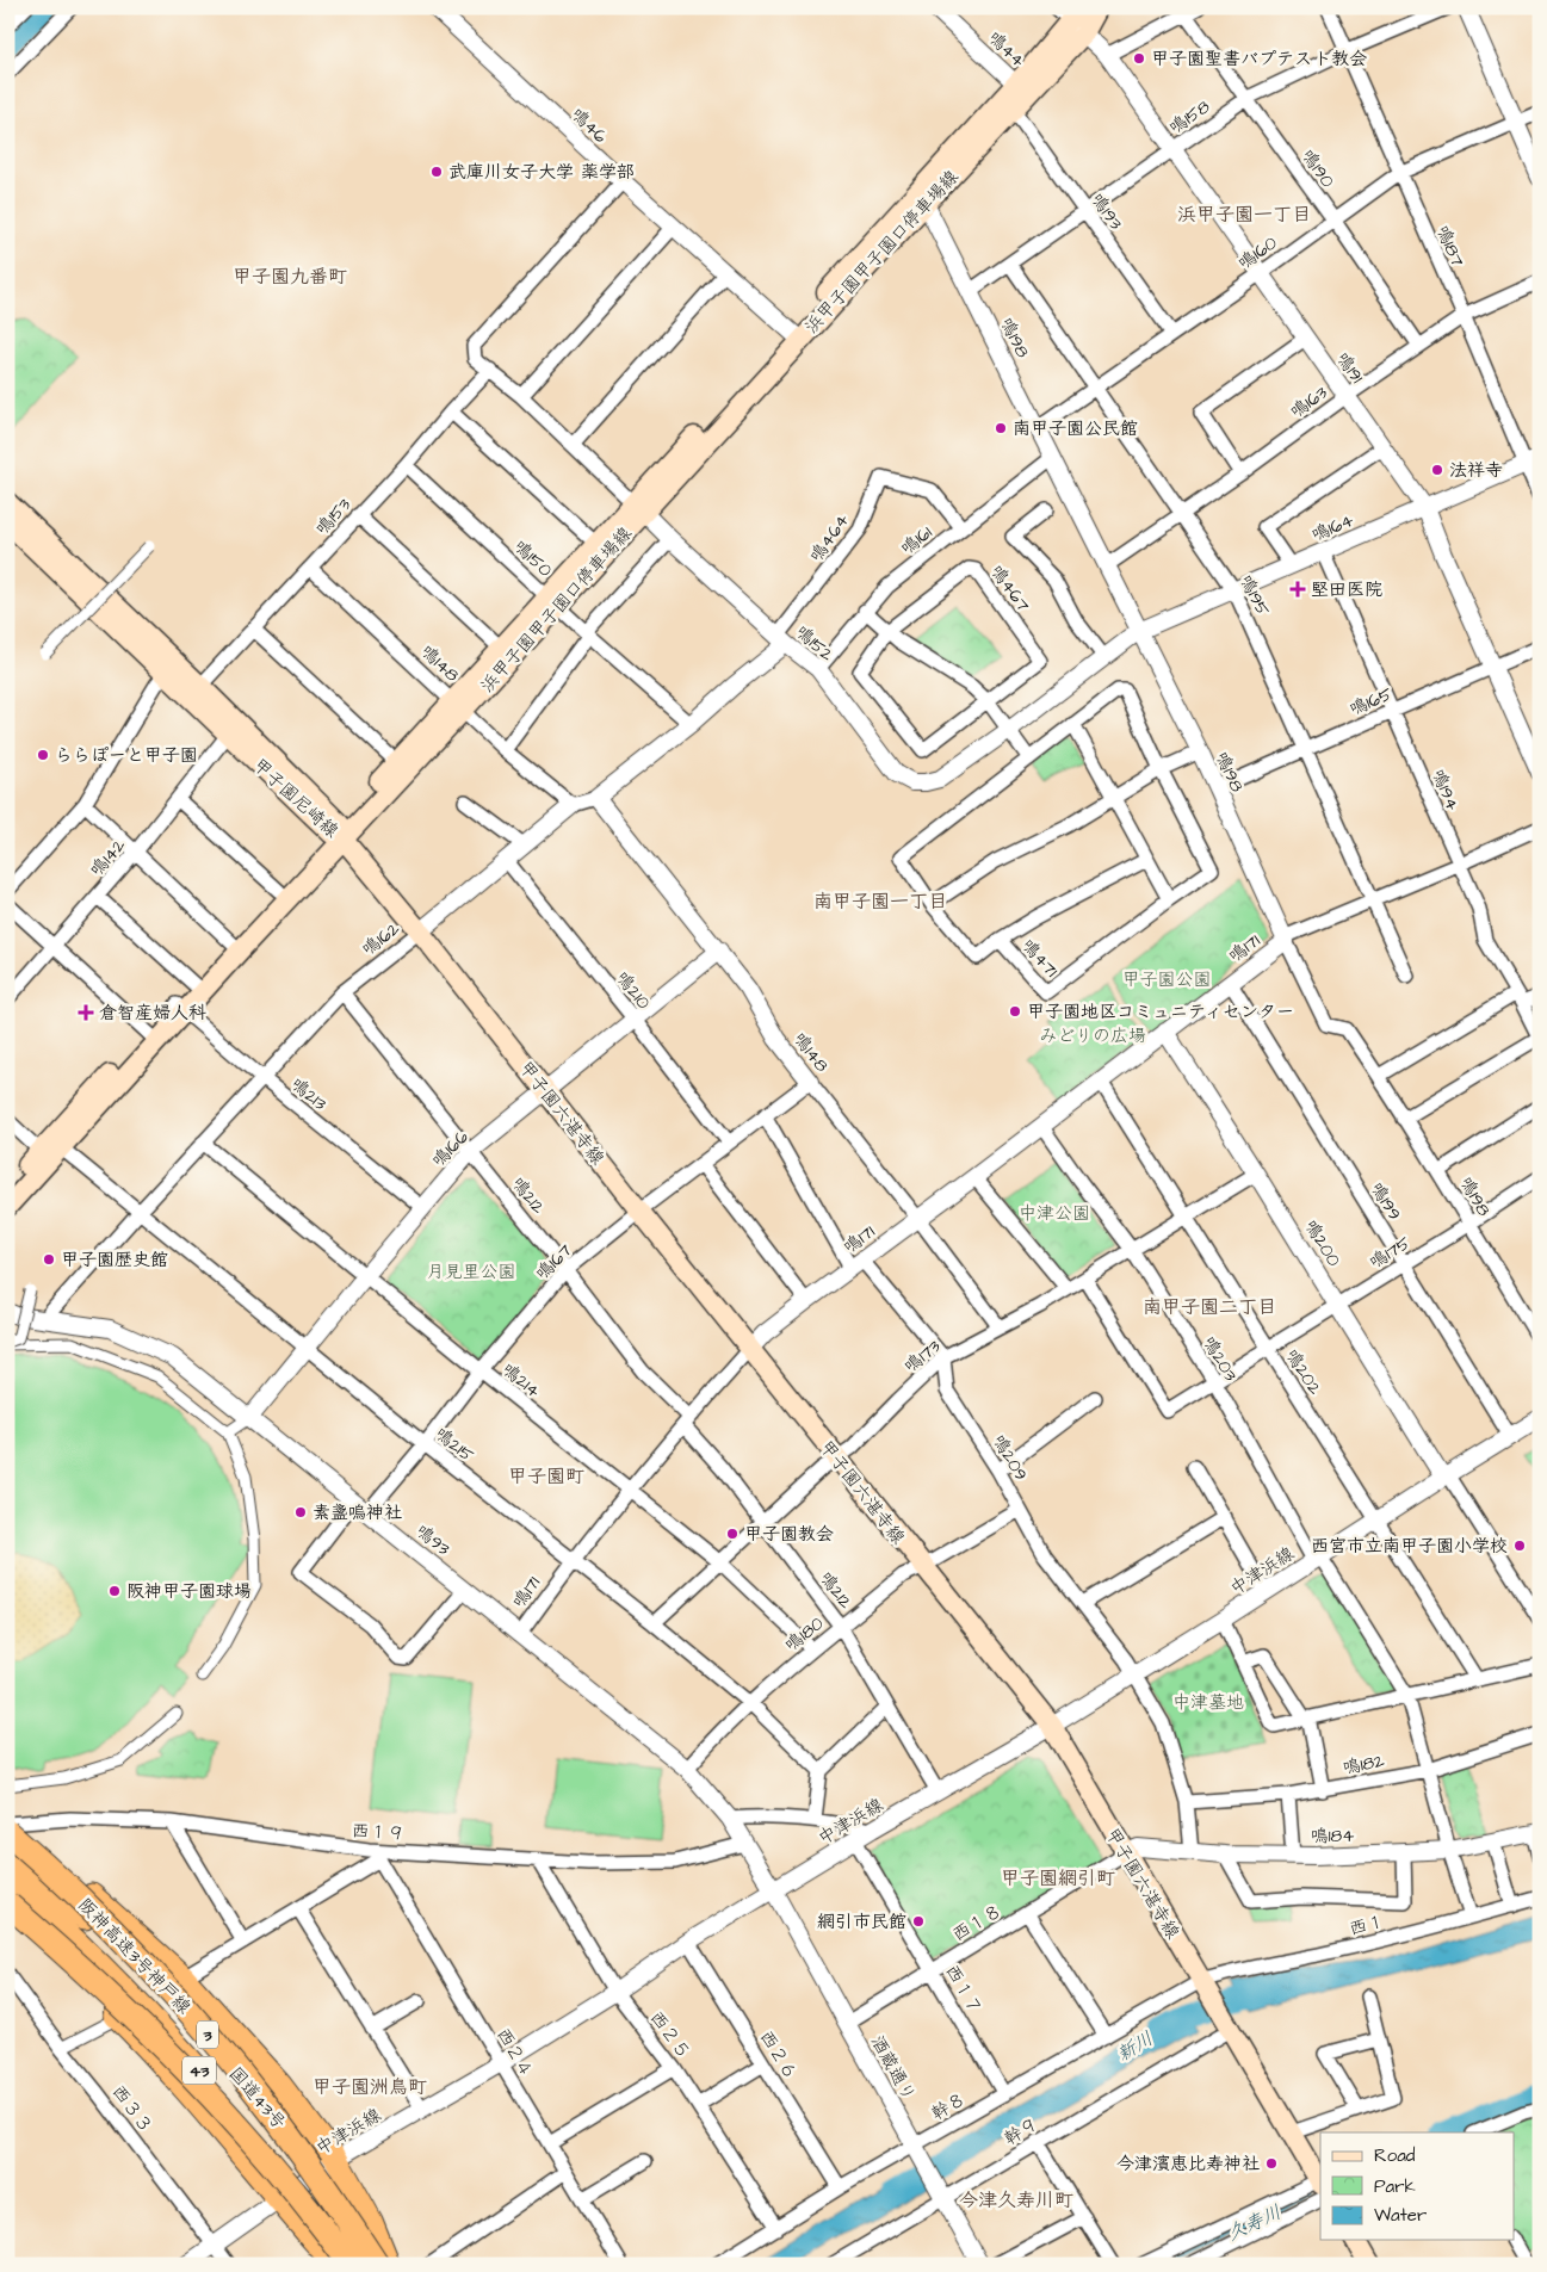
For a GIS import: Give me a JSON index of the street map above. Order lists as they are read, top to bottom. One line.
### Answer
{"streets":{"highway":["阪神高速3号神戸線","3","43","国道43号"],"main road":["浜甲子園甲子園口停車場線","甲子園尼崎線","甲子園六湛寺線"],"street":["鳴44","鳴158","鳴46","鳴190","鳴193","鳴187","鳴160","鳴198","鳴191","鳴163","鳴153","鳴164","鳴464","鳴161","鳴150","鳴467","鳴195","鳴152","鳴148","鳴165","鳴194","鳴142","鳴162","鳴171","鳴471","鳴210","鳴213","鳴166","鳴212","鳴199","鳴200","鳴175","鳴167","鳴173","鳴203","鳴202","鳴214","鳴215","鳴209","鳴93","中津浜線","鳴180","鳴182","西１９","鳴184","西１８","西１","西１７","西２５","西２４","西２６","酒蔵通り","幹８","西３３","幹９"]},"crossings":[["鳴44","浜甲子園甲子園口停車場線"],["鳴158","鳴190"],["鳴158","鳴193"],["鳴158","鳴187"],["鳴158","鳴198"],["鳴158","鳴191"],["鳴158","鳴195"],["鳴46","浜甲子園甲子園口停車場線"],["鳴46","鳴152"],["鳴190","鳴160"],["鳴190","鳴163"],["鳴193","浜甲子園甲子園口停車場線"],["鳴193","鳴160"],["鳴187","鳴160"],["鳴187","鳴163"],["鳴187","鳴164"],["浜甲子園甲子園口停車場線","鳴198"],["浜甲子園甲子園口停車場線","鳴191"],["浜甲子園甲子園口停車場線","鳴150"],["浜甲子園甲子園口停車場線","鳴152"],["浜甲子園甲子園口停車場線","鳴148"],["浜甲子園甲子園口停車場線","甲子園尼崎線"],["浜甲子園甲子園口停車場線","鳴213"],["浜甲子園甲子園口停車場線","甲子園六湛寺線"],["浜甲子園甲子園口停車場線","鳴215"],["鳴160","鳴198"],["鳴160","鳴191"],["鳴160","鳴195"],["鳴198","鳴163"],["鳴198","鳴164"],["鳴198","鳴161"],["鳴198","鳴152"],["鳴198","鳴165"],["鳴198","鳴171"],["鳴198","鳴175"],["鳴191","鳴163"],["鳴191","鳴164"],["鳴191","鳴165"],["鳴163","鳴195"],["鳴153","鳴150"],["鳴153","鳴152"],["鳴153","鳴148"],["鳴153","甲子園尼崎線"],["鳴164","鳴195"],["鳴164","鳴152"],["鳴164","鳴194"],["鳴464","鳴161"],["鳴464","鳴152"],["鳴464","鳴162"],["鳴161","鳴152"],["鳴150","鳴162"],["鳴195","鳴165"],["鳴195","鳴171"],["鳴152","鳴162"],["鳴148","鳴162"],["鳴148","鳴171"],["鳴148","鳴166"],["鳴148","鳴167"],["鳴148","鳴173"],["鳴165","鳴194"],["鳴194","鳴171"],["甲子園尼崎線","鳴142"],["甲子園尼崎線","甲子園六湛寺線"],["鳴162","鳴210"],["鳴162","鳴213"],["鳴162","甲子園六湛寺線"],["鳴162","鳴212"],["鳴162","鳴214"],["鳴162","鳴215"],["鳴162","鳴93"],["鳴171","甲子園六湛寺線"],["鳴171","鳴212"],["鳴171","鳴199"],["鳴171","鳴200"],["鳴171","鳴203"],["鳴171","鳴202"],["鳴171","鳴214"],["鳴171","鳴215"],["鳴171","鳴93"],["鳴210","鳴166"],["鳴210","鳴167"],["鳴213","鳴166"],["甲子園六湛寺線","鳴166"],["甲子園六湛寺線","鳴167"],["甲子園六湛寺線","鳴173"],["甲子園六湛寺線","中津浜線"],["甲子園六湛寺線","鳴180"],["甲子園六湛寺線","鳴184"],["甲子園六湛寺線","西１８"],["甲子園六湛寺線","西１"],["甲子園六湛寺線","幹８"],["甲子園六湛寺線","幹９"],["鳴166","鳴212"],["鳴166","鳴214"],["鳴166","鳴215"],["鳴166","鳴93"],["鳴212","鳴167"],["鳴212","鳴173"],["鳴212","中津浜線"],["鳴212","鳴180"],["鳴199","鳴175"],["鳴199","中津浜線"],["鳴200","鳴175"],["鳴200","鳴173"],["鳴200","中津浜線"],["鳴175","鳴173"],["鳴175","鳴203"],["鳴175","鳴202"],["鳴167","鳴214"],["鳴167","鳴215"],["鳴167","鳴93"],["鳴173","鳴203"],["鳴173","鳴202"],["鳴173","鳴214"],["鳴173","鳴215"],["鳴173","鳴209"],["鳴203","中津浜線"],["鳴203","鳴182"],["鳴203","鳴184"],["鳴203","西１"],["鳴202","中津浜線"],["鳴214","鳴180"],["鳴215","鳴180"],["鳴209","中津浜線"],["鳴209","鳴180"],["鳴209","鳴182"],["鳴209","鳴184"],["鳴93","中津浜線"],["鳴93","鳴180"],["鳴93","西１９"],["鳴93","酒蔵通り"],["中津浜線","西１７"],["中津浜線","西２５"],["中津浜線","西２４"],["中津浜線","西２６"],["中津浜線","酒蔵通り"],["中津浜線","国道43号"],["中津浜線","西３３"],["西１９","西２５"],["西１９","西２４"],["鳴184","西１８"],["西１８","西１７"],["西１８","酒蔵通り"],["西１","幹８"],["西１７","幹８"],["3","国道43号"],["西２５","幹８"],["西２６","幹８"],["酒蔵通り","幹８"],["酒蔵通り","幹９"]],"districts":["浜甲子園一丁目","甲子園九番町","南甲子園一丁目","南甲子園二丁目","甲子園町","甲子園網引町","甲子園洲鳥町","今津久寿川町"],"water":["新川","久寿川"],"parks":["甲子園公園","みどりの広場","中津公園","月見里公園","中津墓地"],"places":{"other":["甲子園聖書バプテスト教会","武庫川女子大学 薬学部","南甲子園公民館","法祥寺","ららぽーと甲子園","甲子園地区コミュニティセンター","甲子園歴史館","素盞嗚神社","甲子園教会","西宮市立南甲子園小学校","阪神甲子園球場","網引市民館","今津濱恵比寿神社"],"health":["堅田医院","倉智産婦人科"]},"legend":["Road","Park","Water"]}
